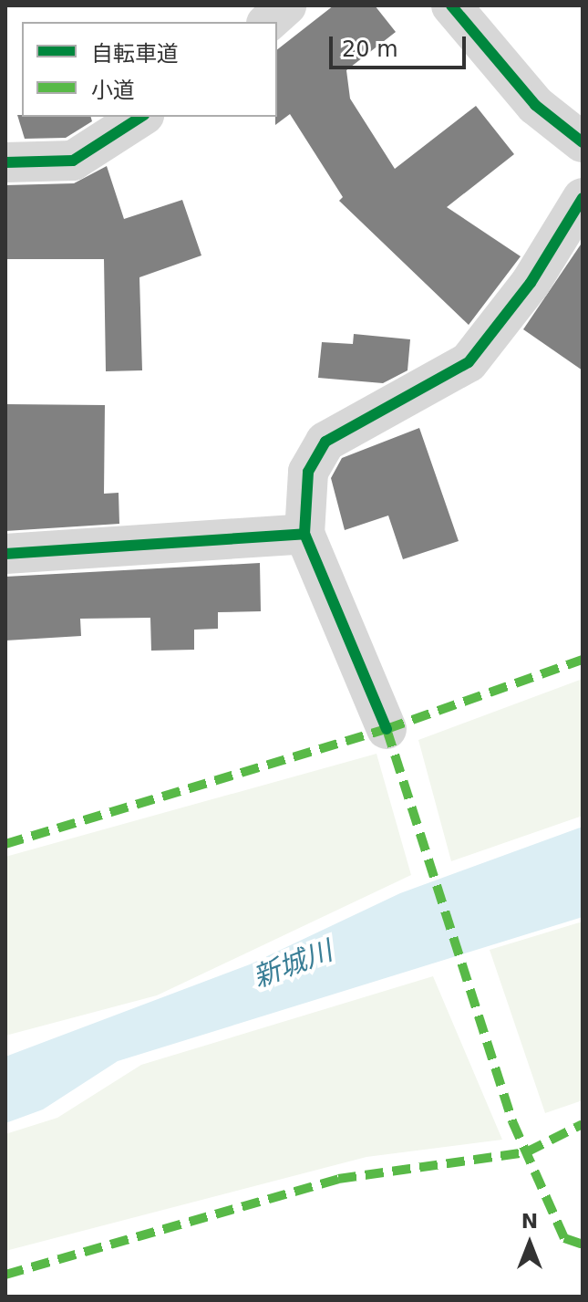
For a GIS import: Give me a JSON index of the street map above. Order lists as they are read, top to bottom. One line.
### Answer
{"water":["新城川"],"legend":["自転車道","小道"],"scale_bar":"20 m","north":"top"}
